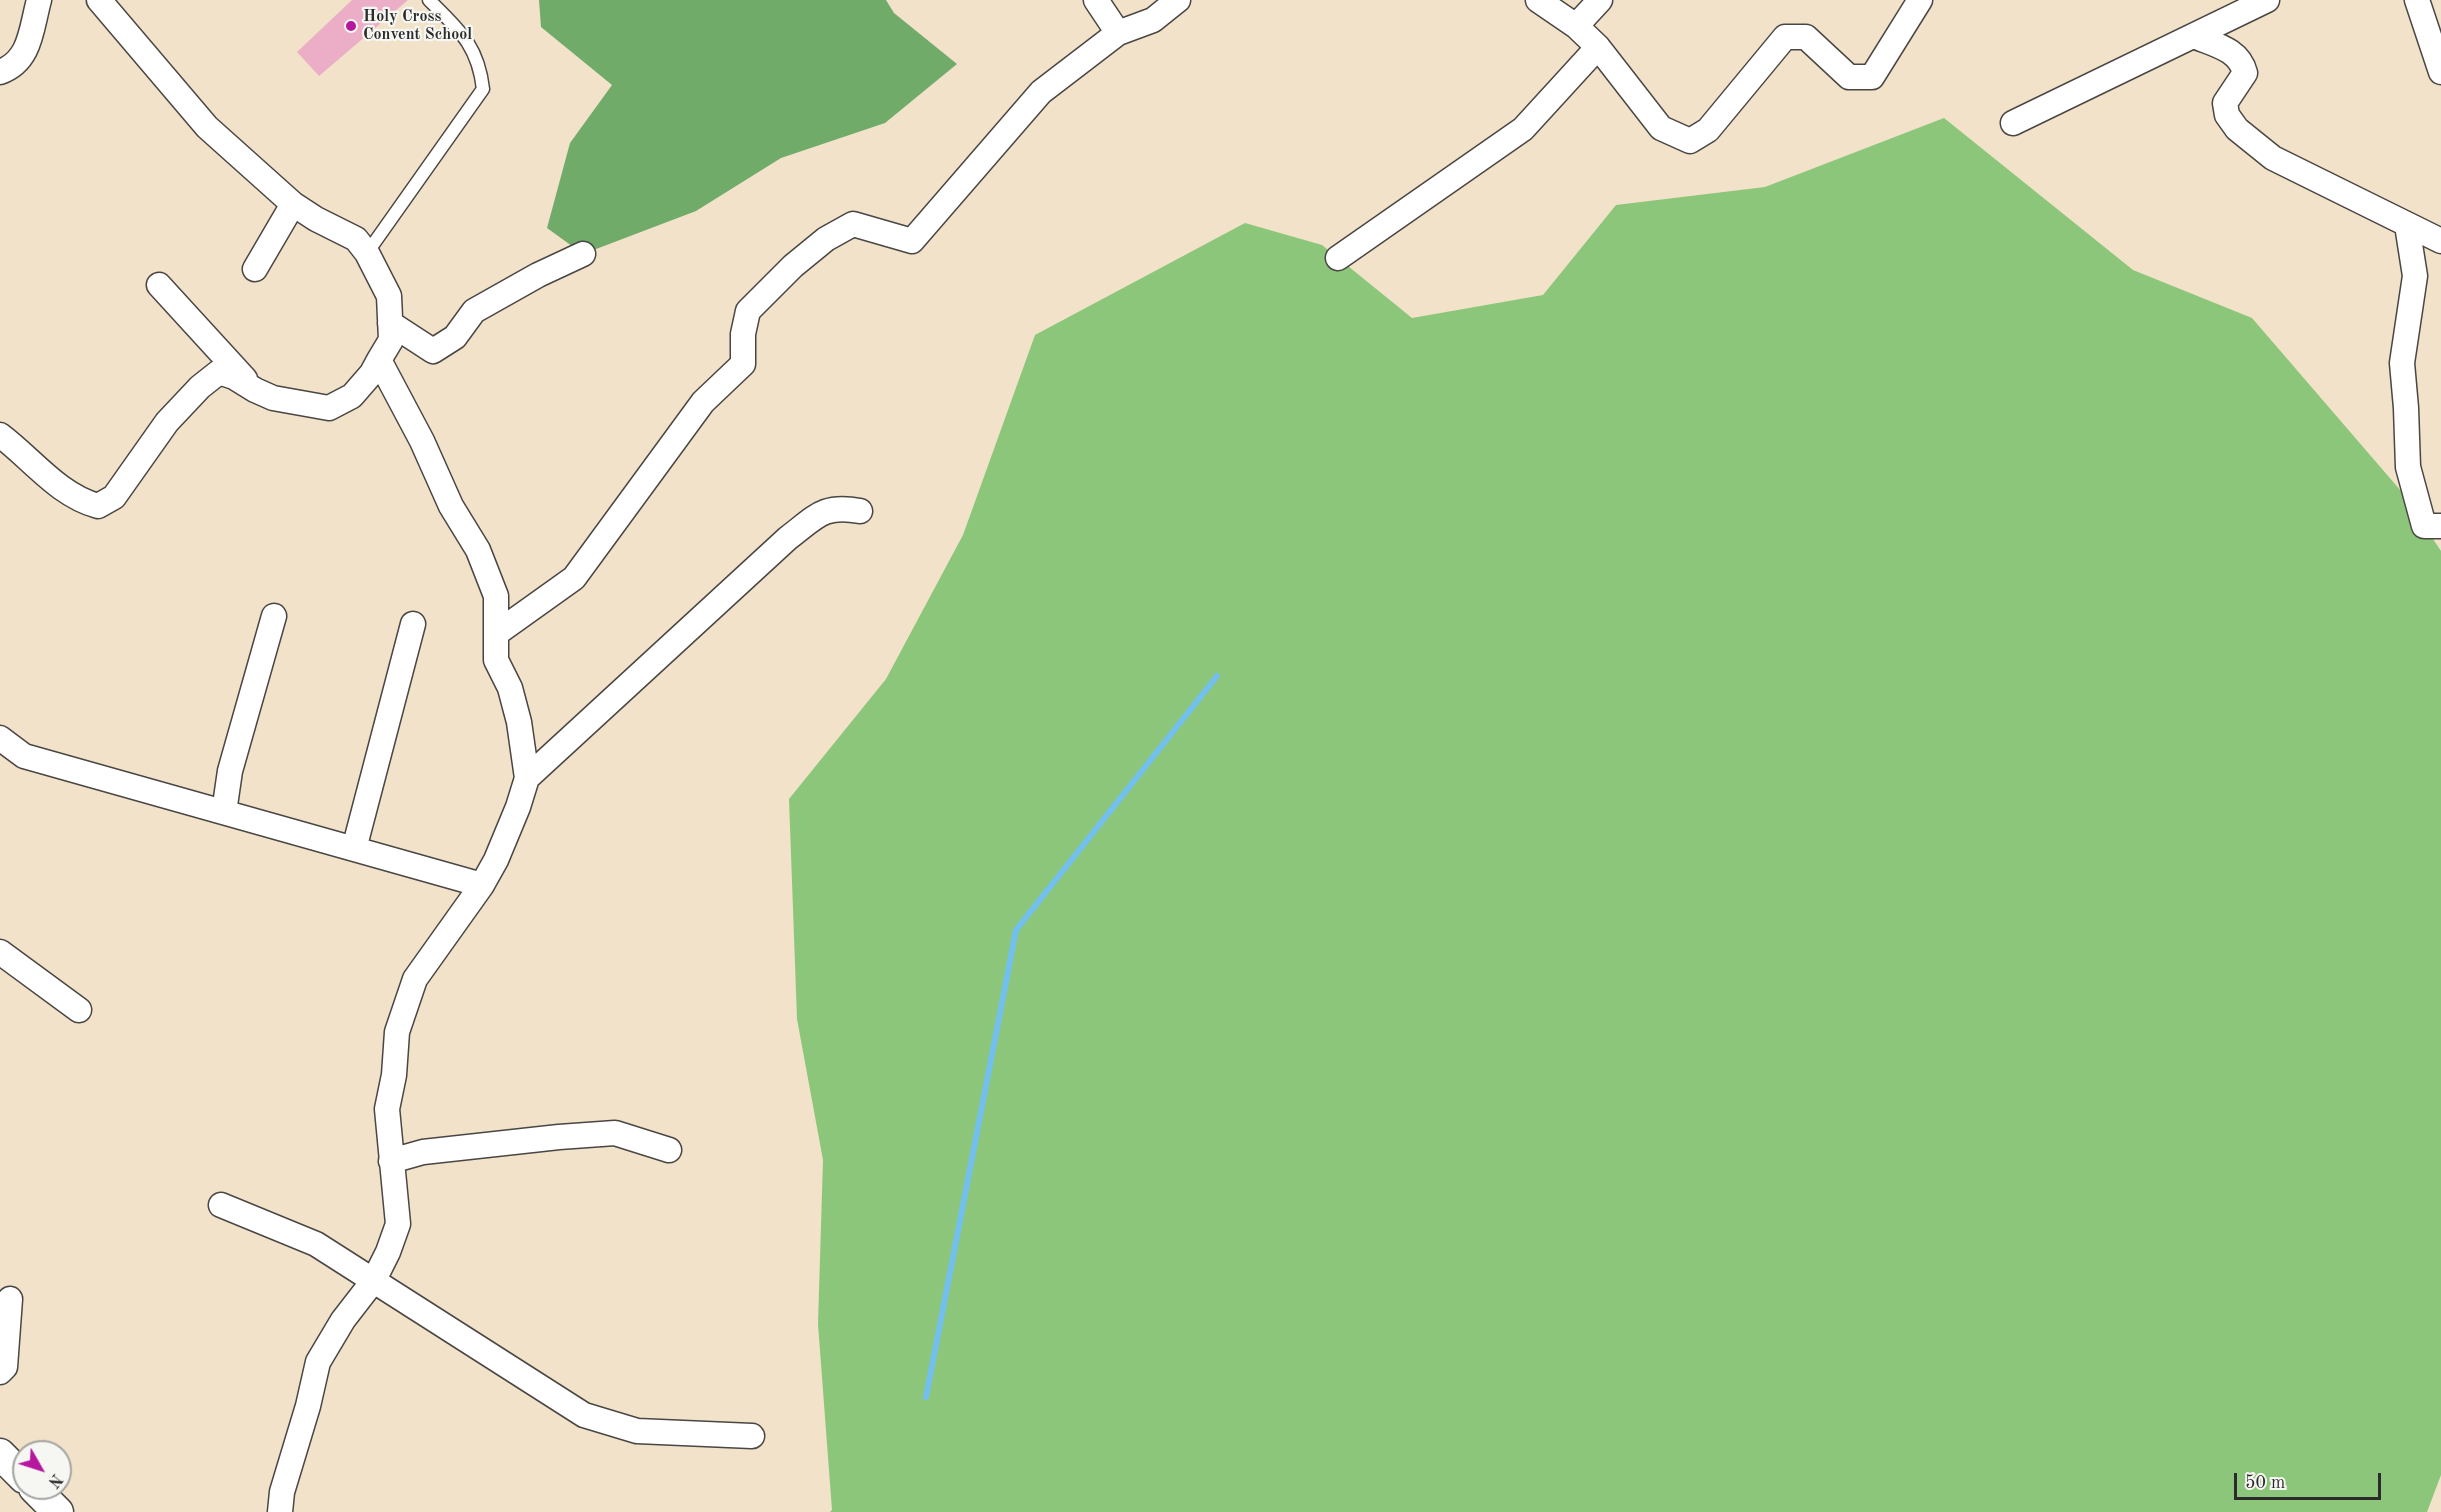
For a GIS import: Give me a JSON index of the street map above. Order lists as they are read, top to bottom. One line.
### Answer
{"places":["Holy Cross Convent School"],"scale_bar":"50 m","north":"bottom right"}
